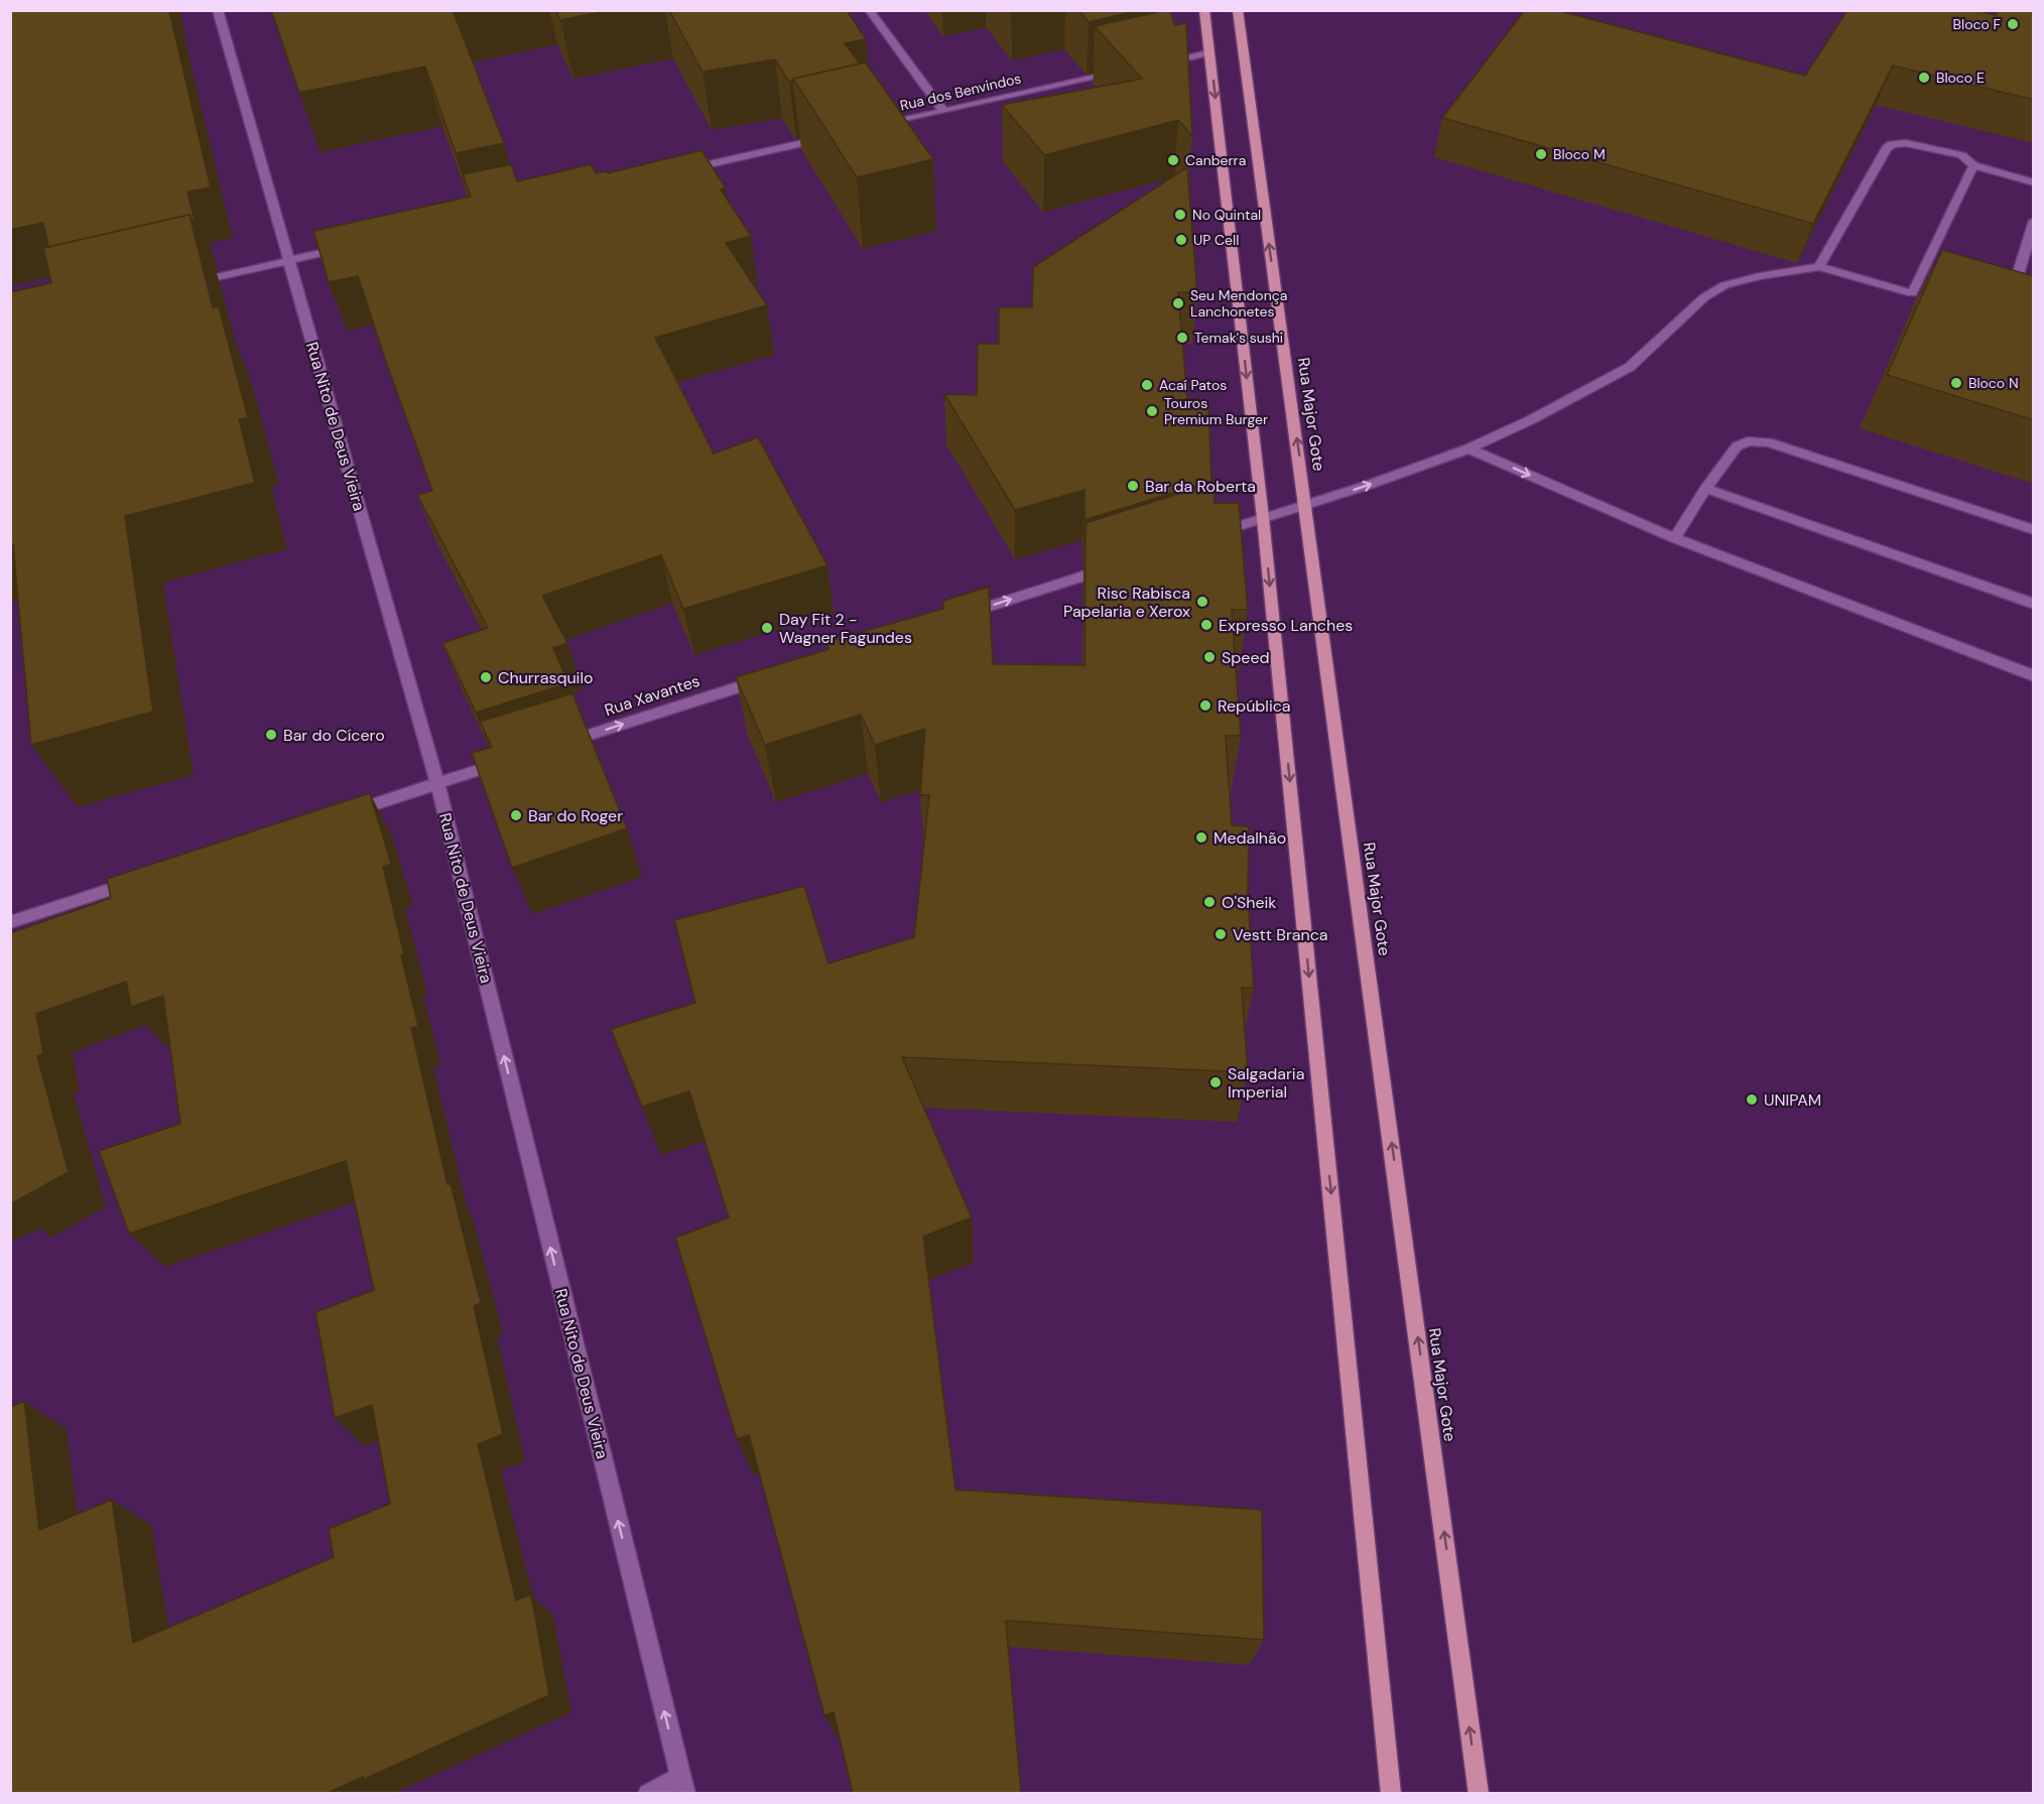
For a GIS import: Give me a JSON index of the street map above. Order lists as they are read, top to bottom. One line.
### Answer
{"streets":{"main road":["Rua Major Gote"],"street":["Rua dos Benvindos","Rua Nito de Deus Vieira","Rua Xavantes"]},"one_way":["Rua Nito de Deus Vieira","Rua Xavantes"],"places":["Bloco F","Bloco E","Bloco M","Canberra","No Quintal","UP Cell","Seu Mendonça Lanchonetes","Temak's sushi","Bloco N","Acaí Patos","Touros Premium Burger","Bar da Roberta","Risc Rabisca Papelaria e Xerox","Expresso Lanches","Day Fit 2 - Wagner Fagundes","Speed","Churrasquilo","República","Bar do Cícero","Bar do Roger","Medalhão","O'Sheik","Vestt Branca","Salgadaria Imperial","UNIPAM"]}
